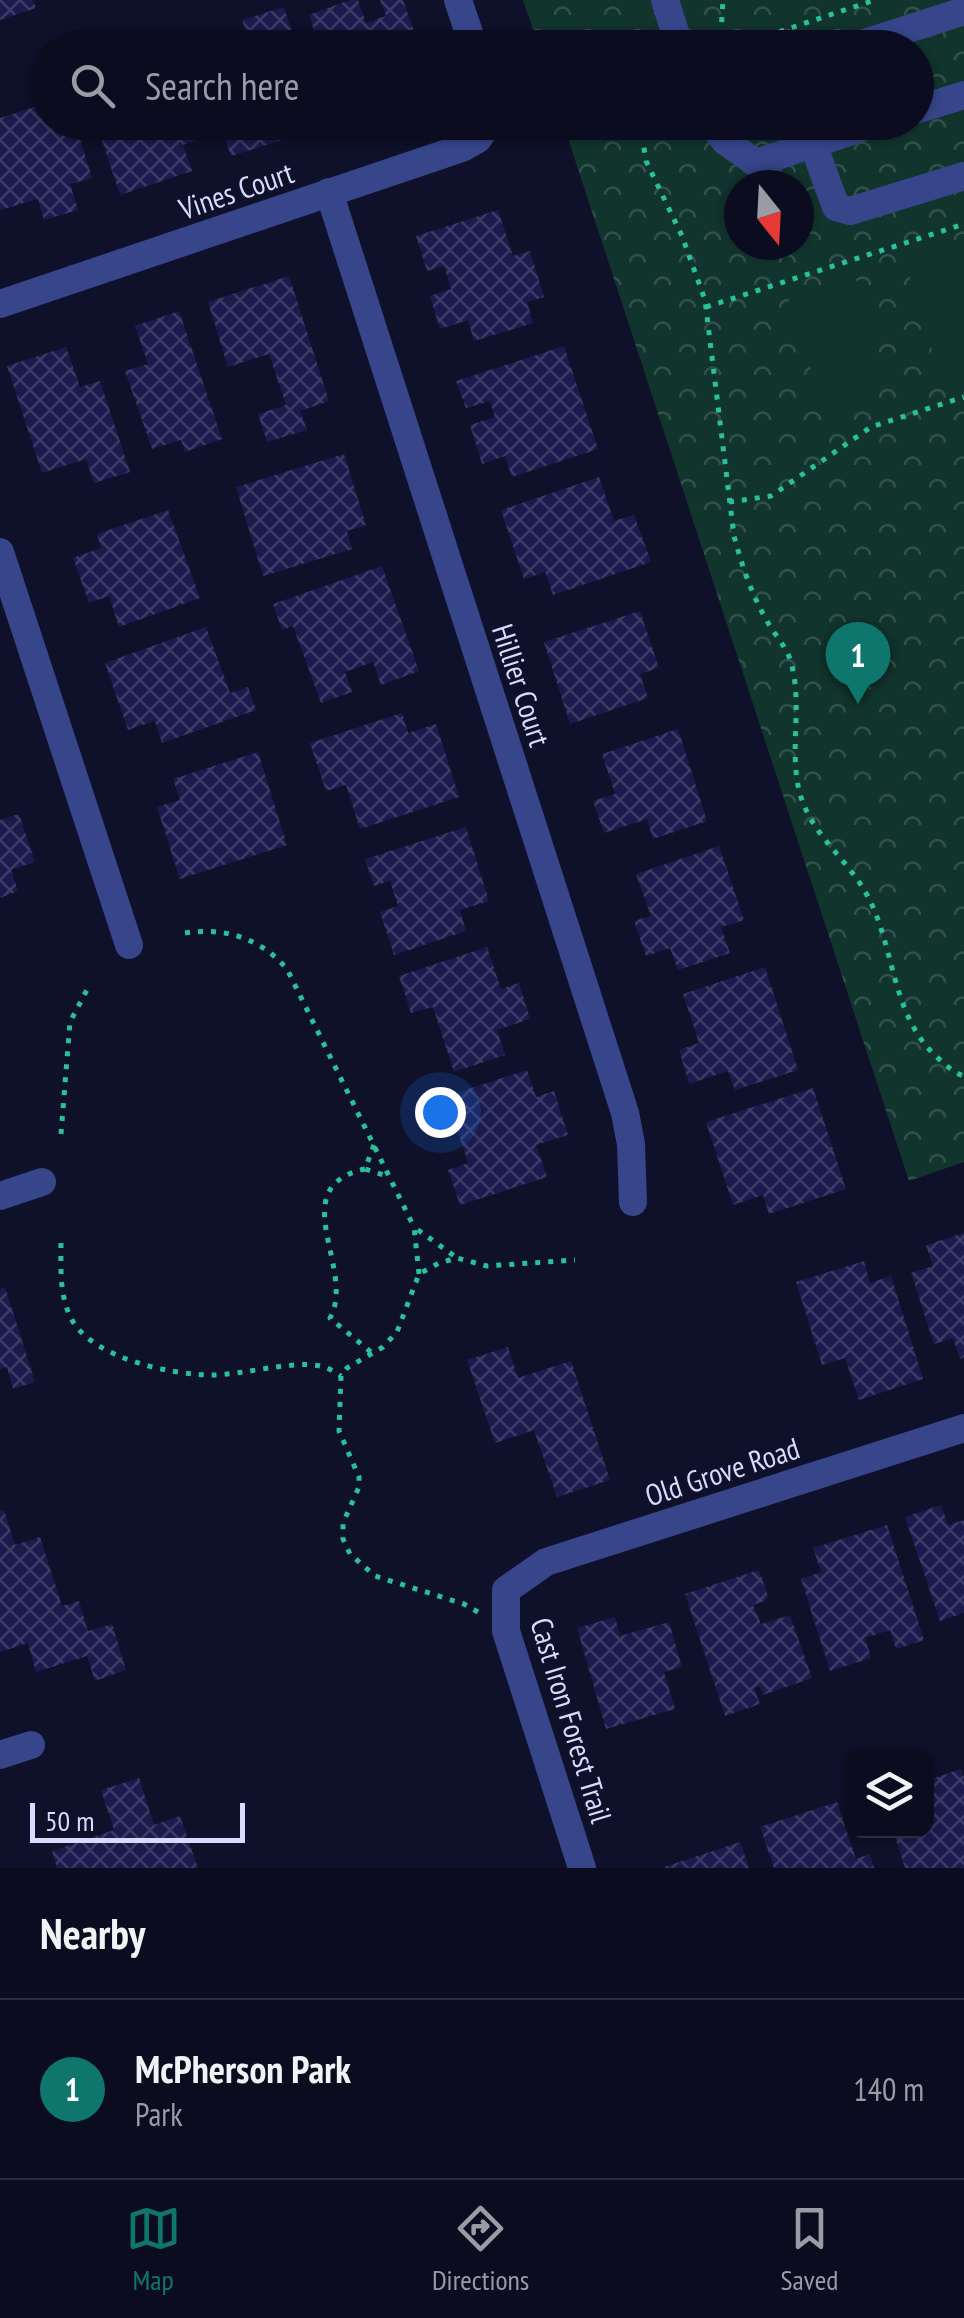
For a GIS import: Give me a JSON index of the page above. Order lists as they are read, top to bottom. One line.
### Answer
{"streets":{"street":["Vines Court","Hillier Court","Old Grove Road","Cast Iron Forest Trail"]},"crossings":[["Vines Court","Hillier Court"],["Old Grove Road","Cast Iron Forest Trail"]],"scale_bar":"50 m","north":"bottom","page":{"search":"Search here","pins":"1","scale":"50 m","heading":"Nearby","list":[{"mark":"1","name":"McPherson Park","note":"Park","value":"140 m"}],"nav":["Map","Directions","Saved"]}}
